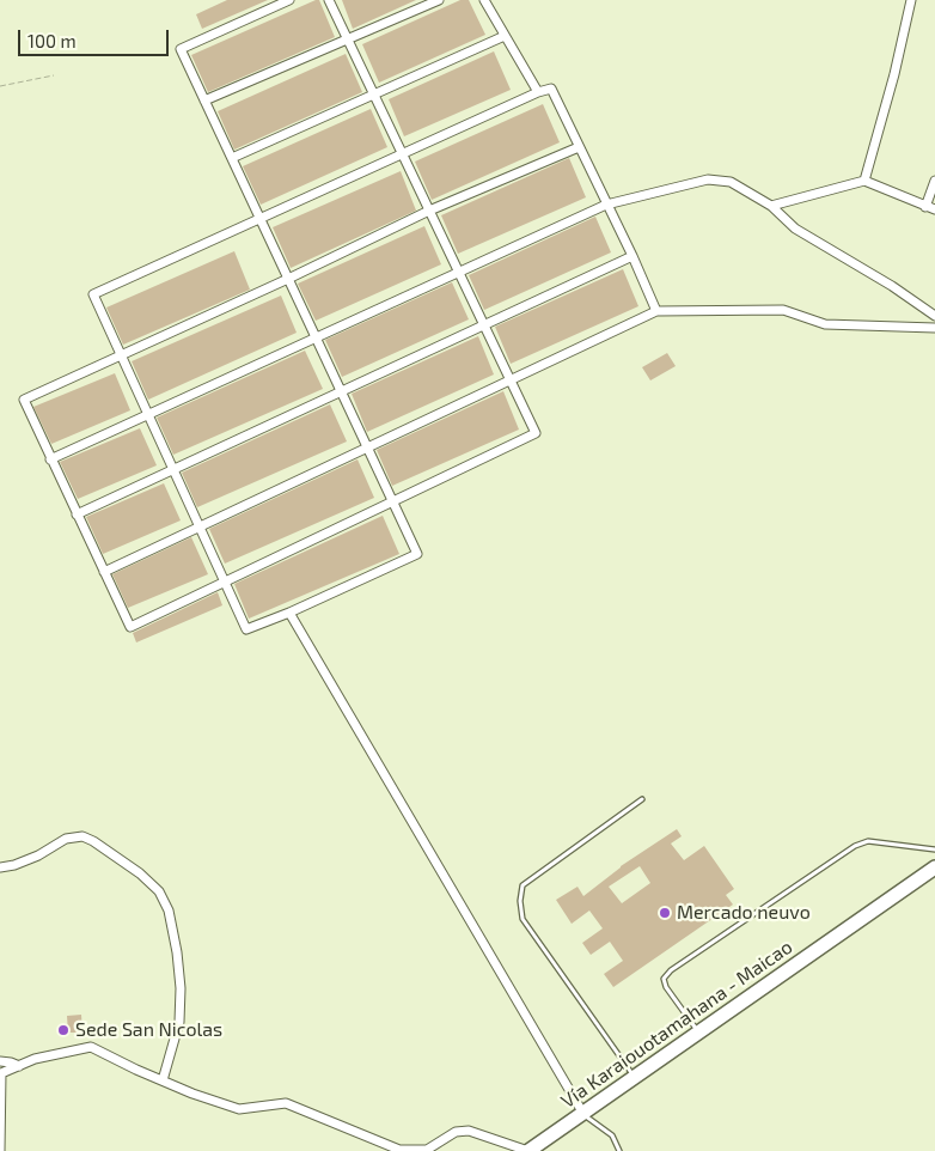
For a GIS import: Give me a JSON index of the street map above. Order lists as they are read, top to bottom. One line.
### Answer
{"streets":{"highway":["Vía Karaiouotamahana - Maicao"]},"places":["Mercado neuvo","Sede San Nicolas"],"scale_bar":"100 m"}
